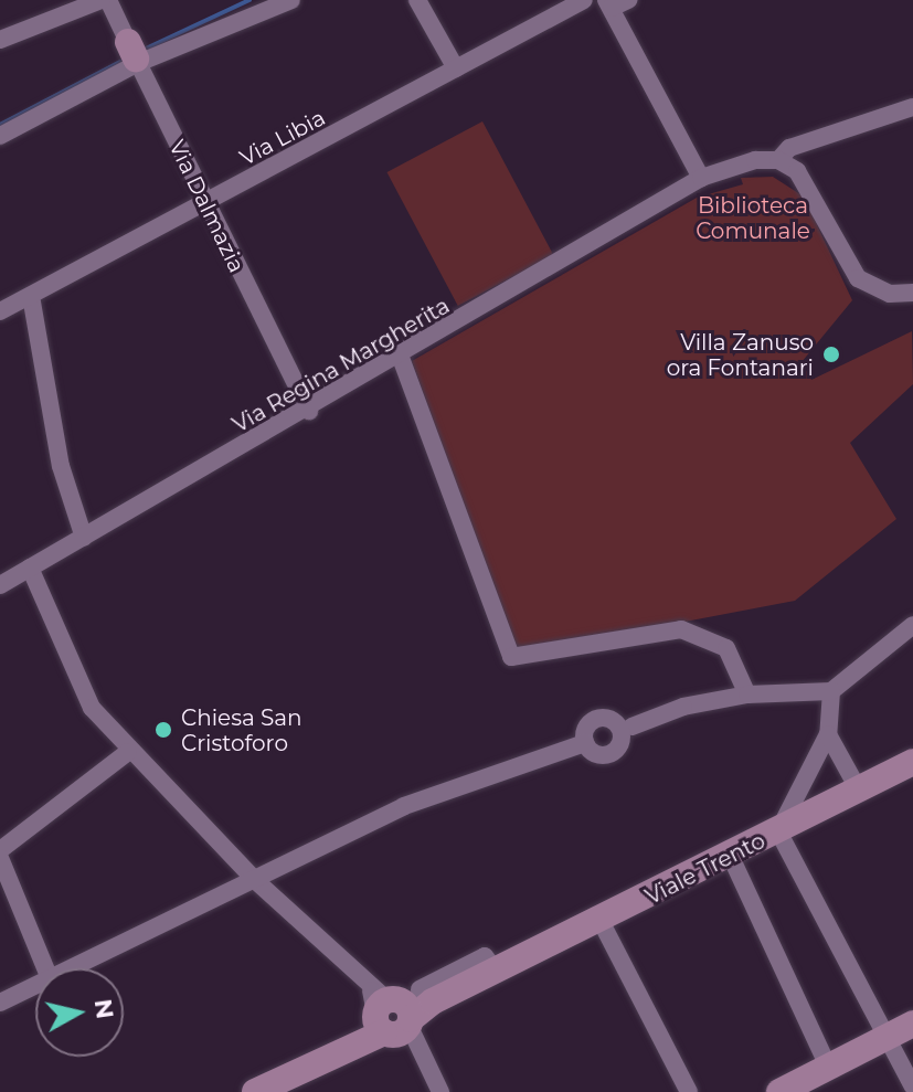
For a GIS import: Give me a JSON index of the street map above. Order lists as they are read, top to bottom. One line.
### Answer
{"streets":{"main road":["Viale Trento"],"street":["Via Libia","Via Dalmazia","Via Regina Margherita"]},"crossings":[["Via Libia","Via Dalmazia"],["Via Dalmazia","Via Regina Margherita"]],"parks":["Biblioteca Comunale"],"places":["Villa Zanuso ora Fontanari","Chiesa San Cristoforo"],"north":"right"}
